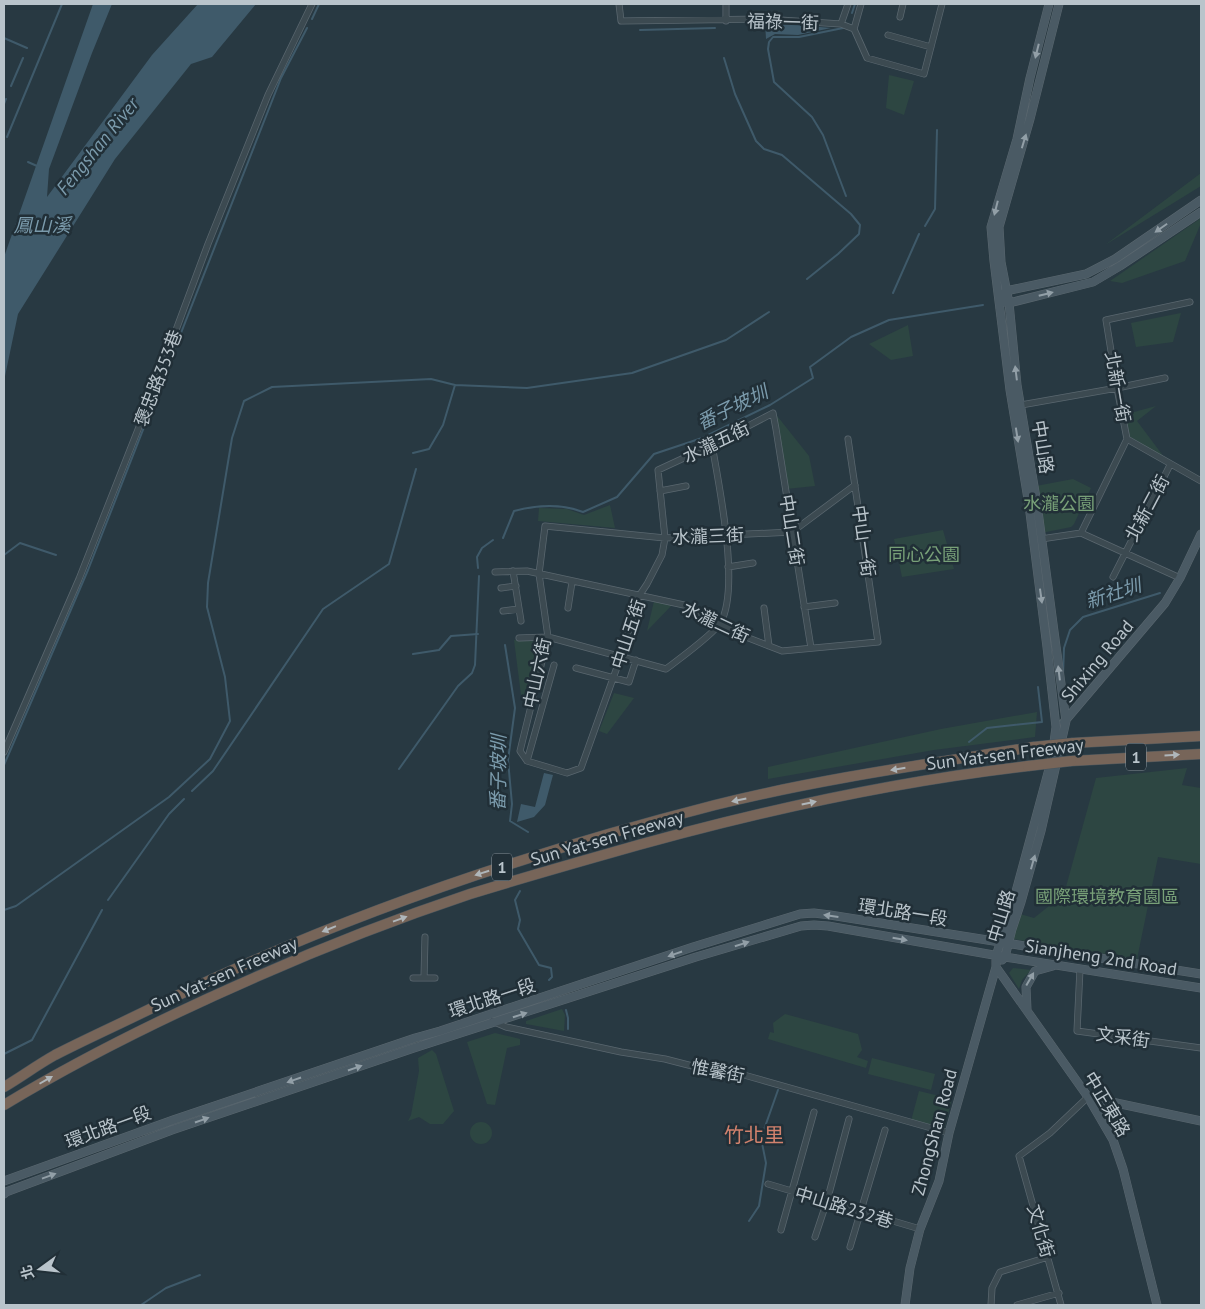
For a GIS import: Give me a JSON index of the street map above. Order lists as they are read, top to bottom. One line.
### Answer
{"streets":{"highway":["Sun Yat-sen Freeway","1"],"street":["福祿一街","褒忠路353巷","北新一街","水瀧五街","中山路","北新二街","中山二街","水瀧三街","中山一街","水瀧二街","中山五街","Shixing Road","中山六街","環北路一段","Sianjheng 2nd Road","文采街","惟馨街","中正東路","ZhongShan Road","中山路232巷","文化街"]},"crossings":[["水瀧五街","中山二街"],["水瀧五街","中山五街"],["中山路","Shixing Road"],["中山路","環北路一段"],["中山路","Sianjheng 2nd Road"],["中山路","中正東路"],["中山路","ZhongShan Road"],["中山二街","水瀧三街"],["中山二街","水瀧二街"],["水瀧三街","中山五街"],["水瀧三街","中山六街"],["中山一街","水瀧二街"],["水瀧二街","中山五街"],["水瀧二街","中山六街"],["中山五街","中山六街"],["環北路一段","Sianjheng 2nd Road"],["環北路一段","惟馨街"],["Sianjheng 2nd Road","文采街"],["惟馨街","ZhongShan Road"],["中正東路","ZhongShan Road"],["中正東路","文化街"],["ZhongShan Road","中山路232巷"]],"districts":["竹北里"],"water":["Fengshan River","鳳山溪","番子坡圳","新社圳"],"parks":["水瀧公園","同心公園","國際環境教育園區"],"north":"left"}
